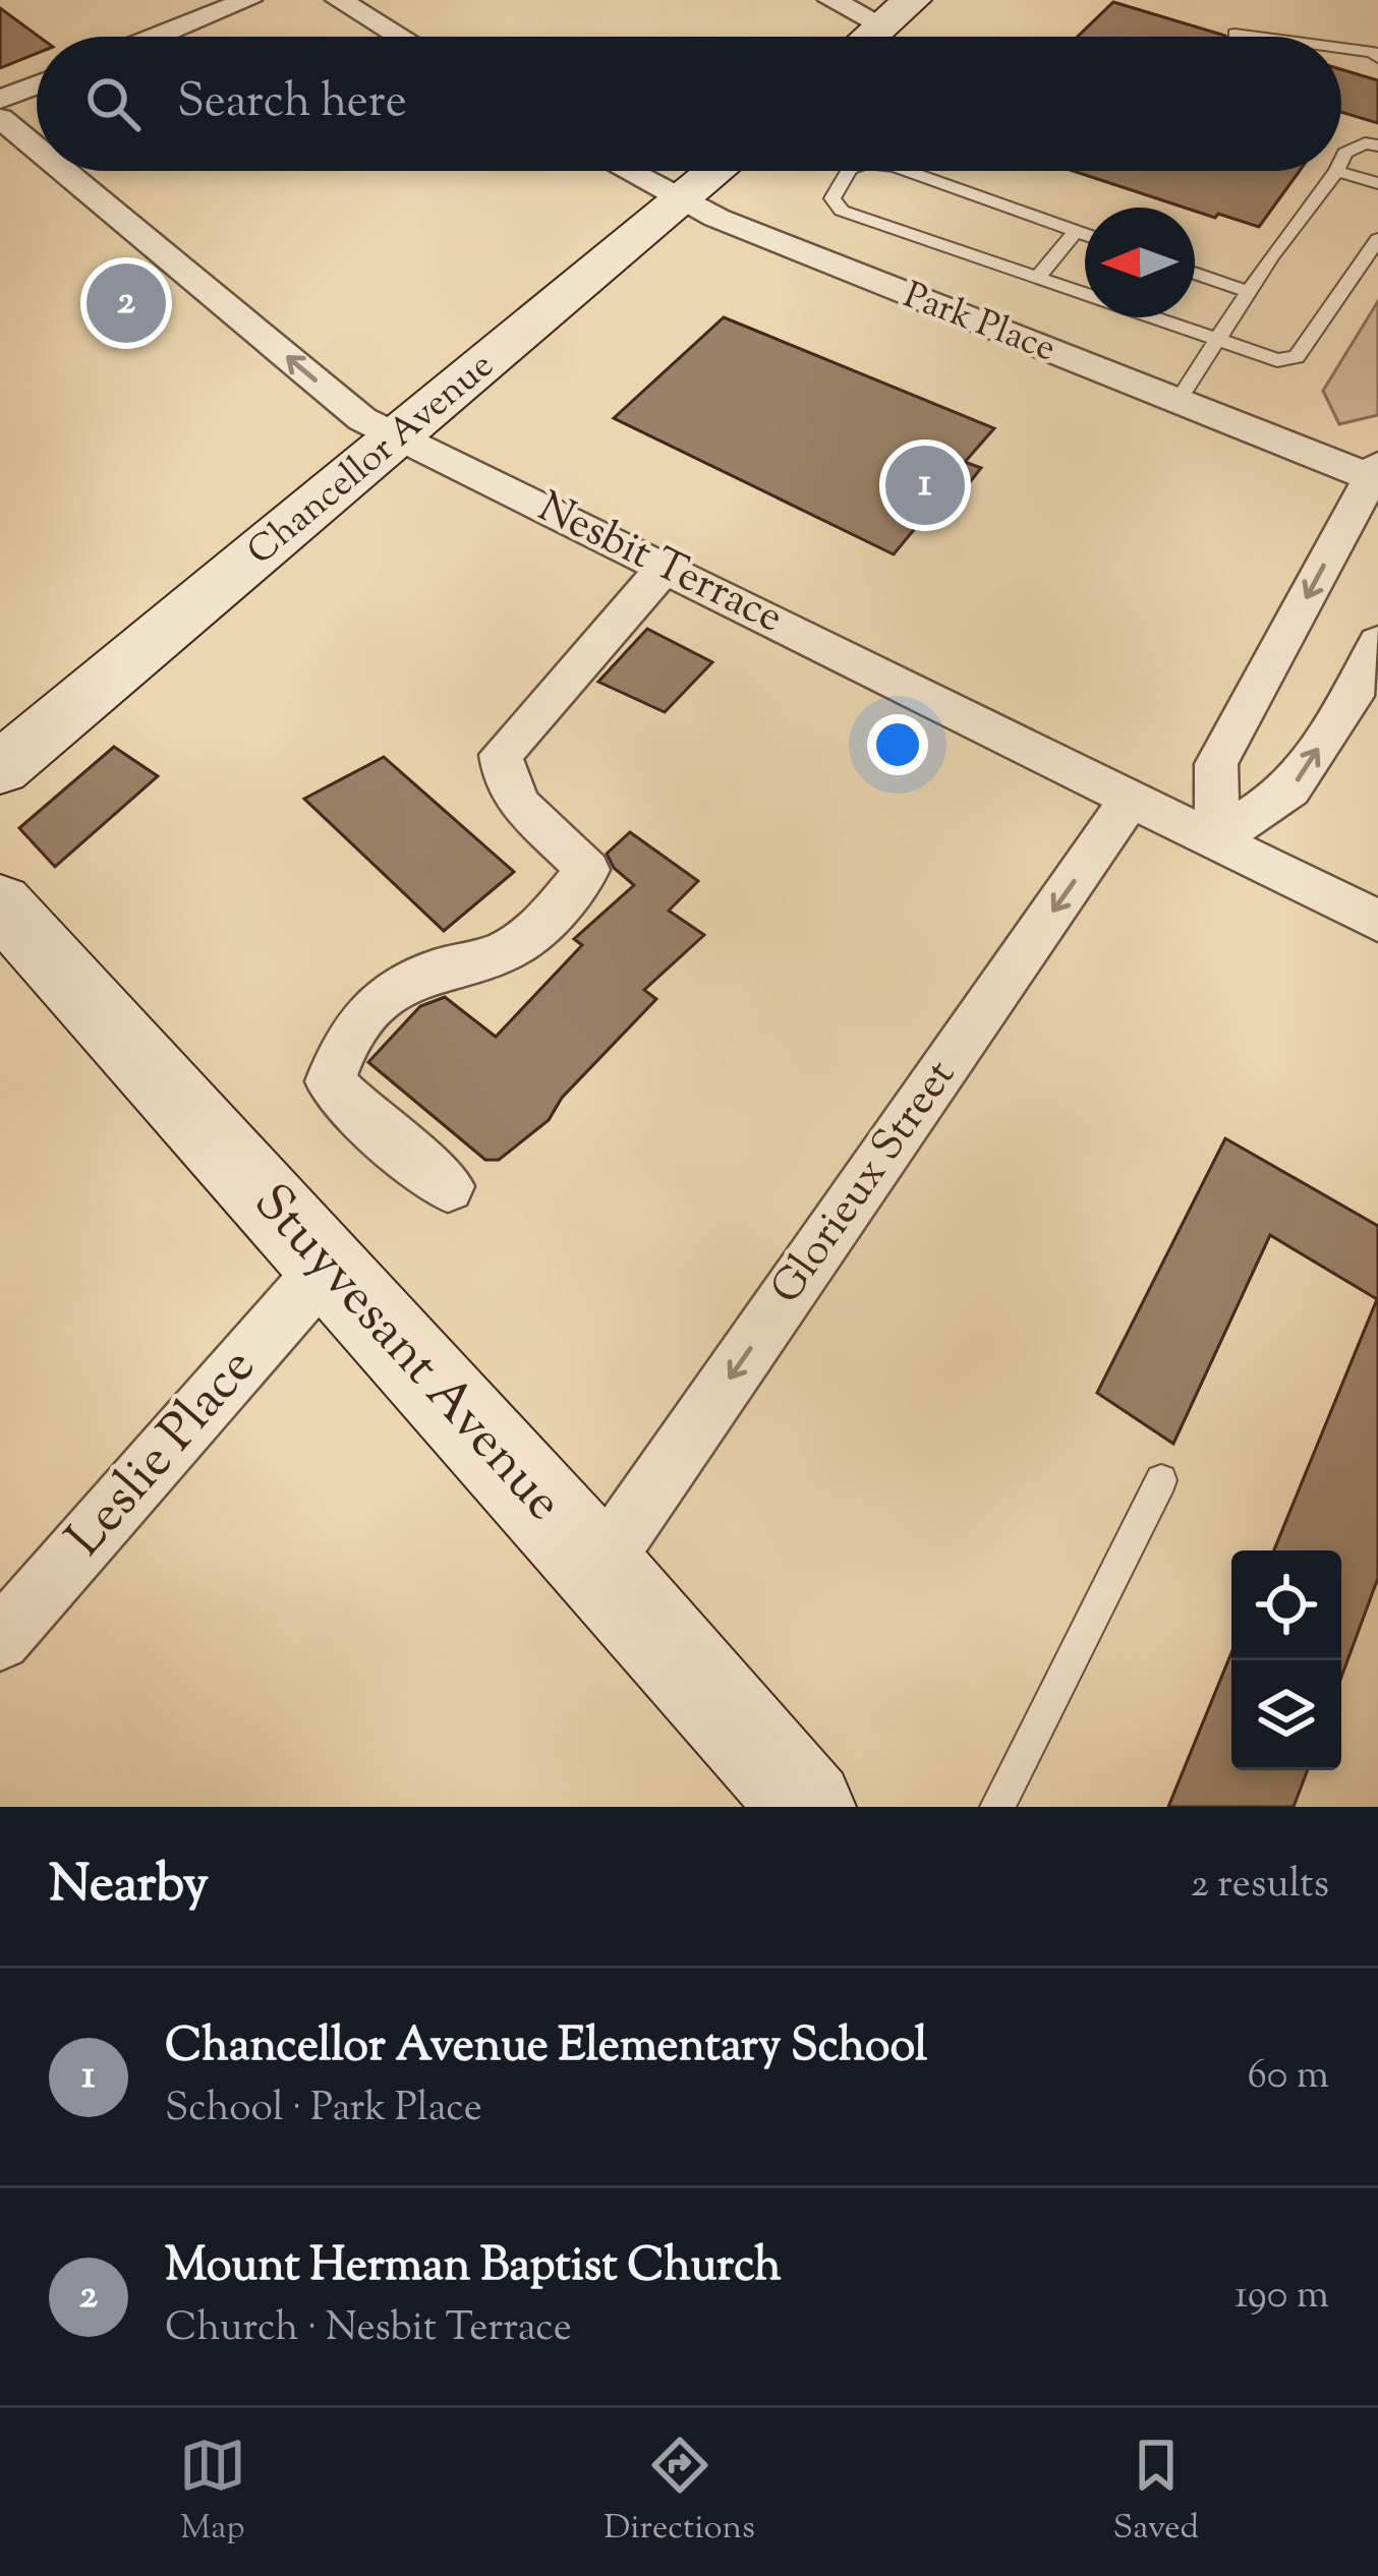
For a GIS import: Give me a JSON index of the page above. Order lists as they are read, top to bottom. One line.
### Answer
{"streets":{"main road":["Chancellor Avenue","Stuyvesant Avenue"],"street":["Park Place","Nesbit Terrace","Glorieux Street","Leslie Place"]},"crossings":[["Park Place","Chancellor Avenue"],["Chancellor Avenue","Nesbit Terrace"],["Nesbit Terrace","Glorieux Street"],["Glorieux Street","Stuyvesant Avenue"],["Stuyvesant Avenue","Leslie Place"]],"one_way":["Glorieux Street"],"north":"left","page":{"search":"Search here","pins":["2","1"],"heading":["Nearby","2 results"],"list":[{"mark":"1","name":"Chancellor Avenue Elementary School","note":"School · Park Place","value":"60 m"},{"mark":"2","name":"Mount Herman Baptist Church","note":"Church · Nesbit Terrace","value":"190 m"}],"nav":["Map","Directions","Saved"]}}
